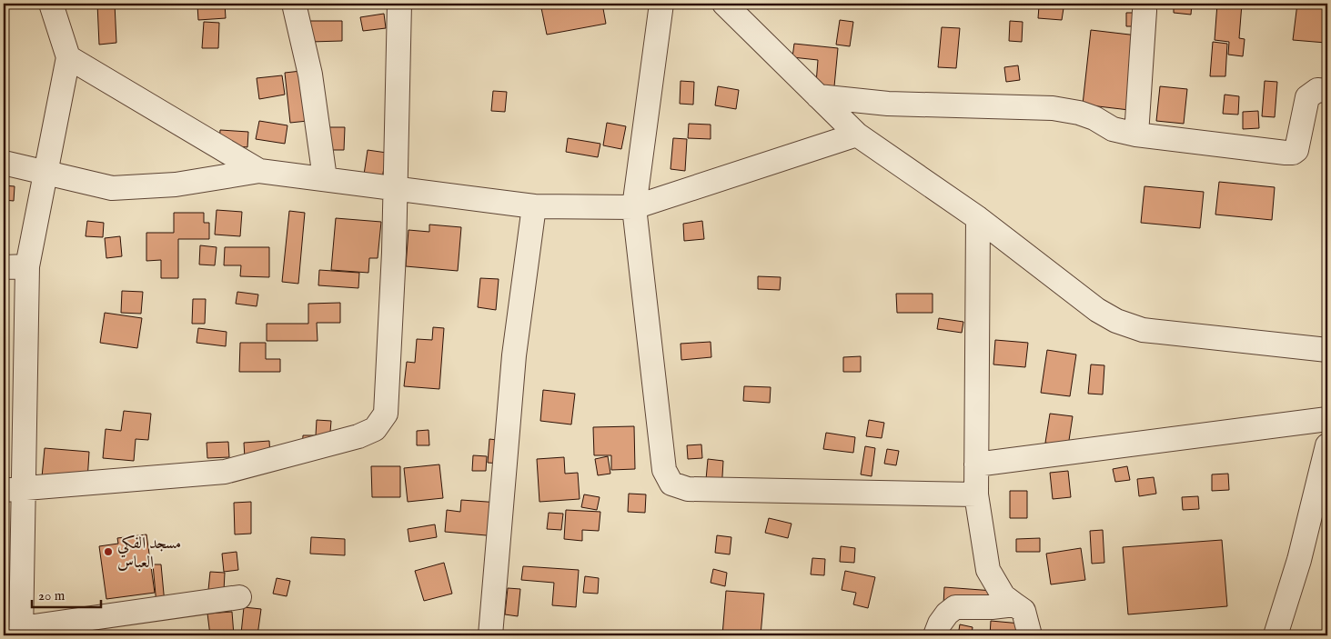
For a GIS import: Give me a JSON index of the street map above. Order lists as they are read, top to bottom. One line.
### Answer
{"places":["مسجد الفكي العباس"],"scale_bar":"20 m"}
